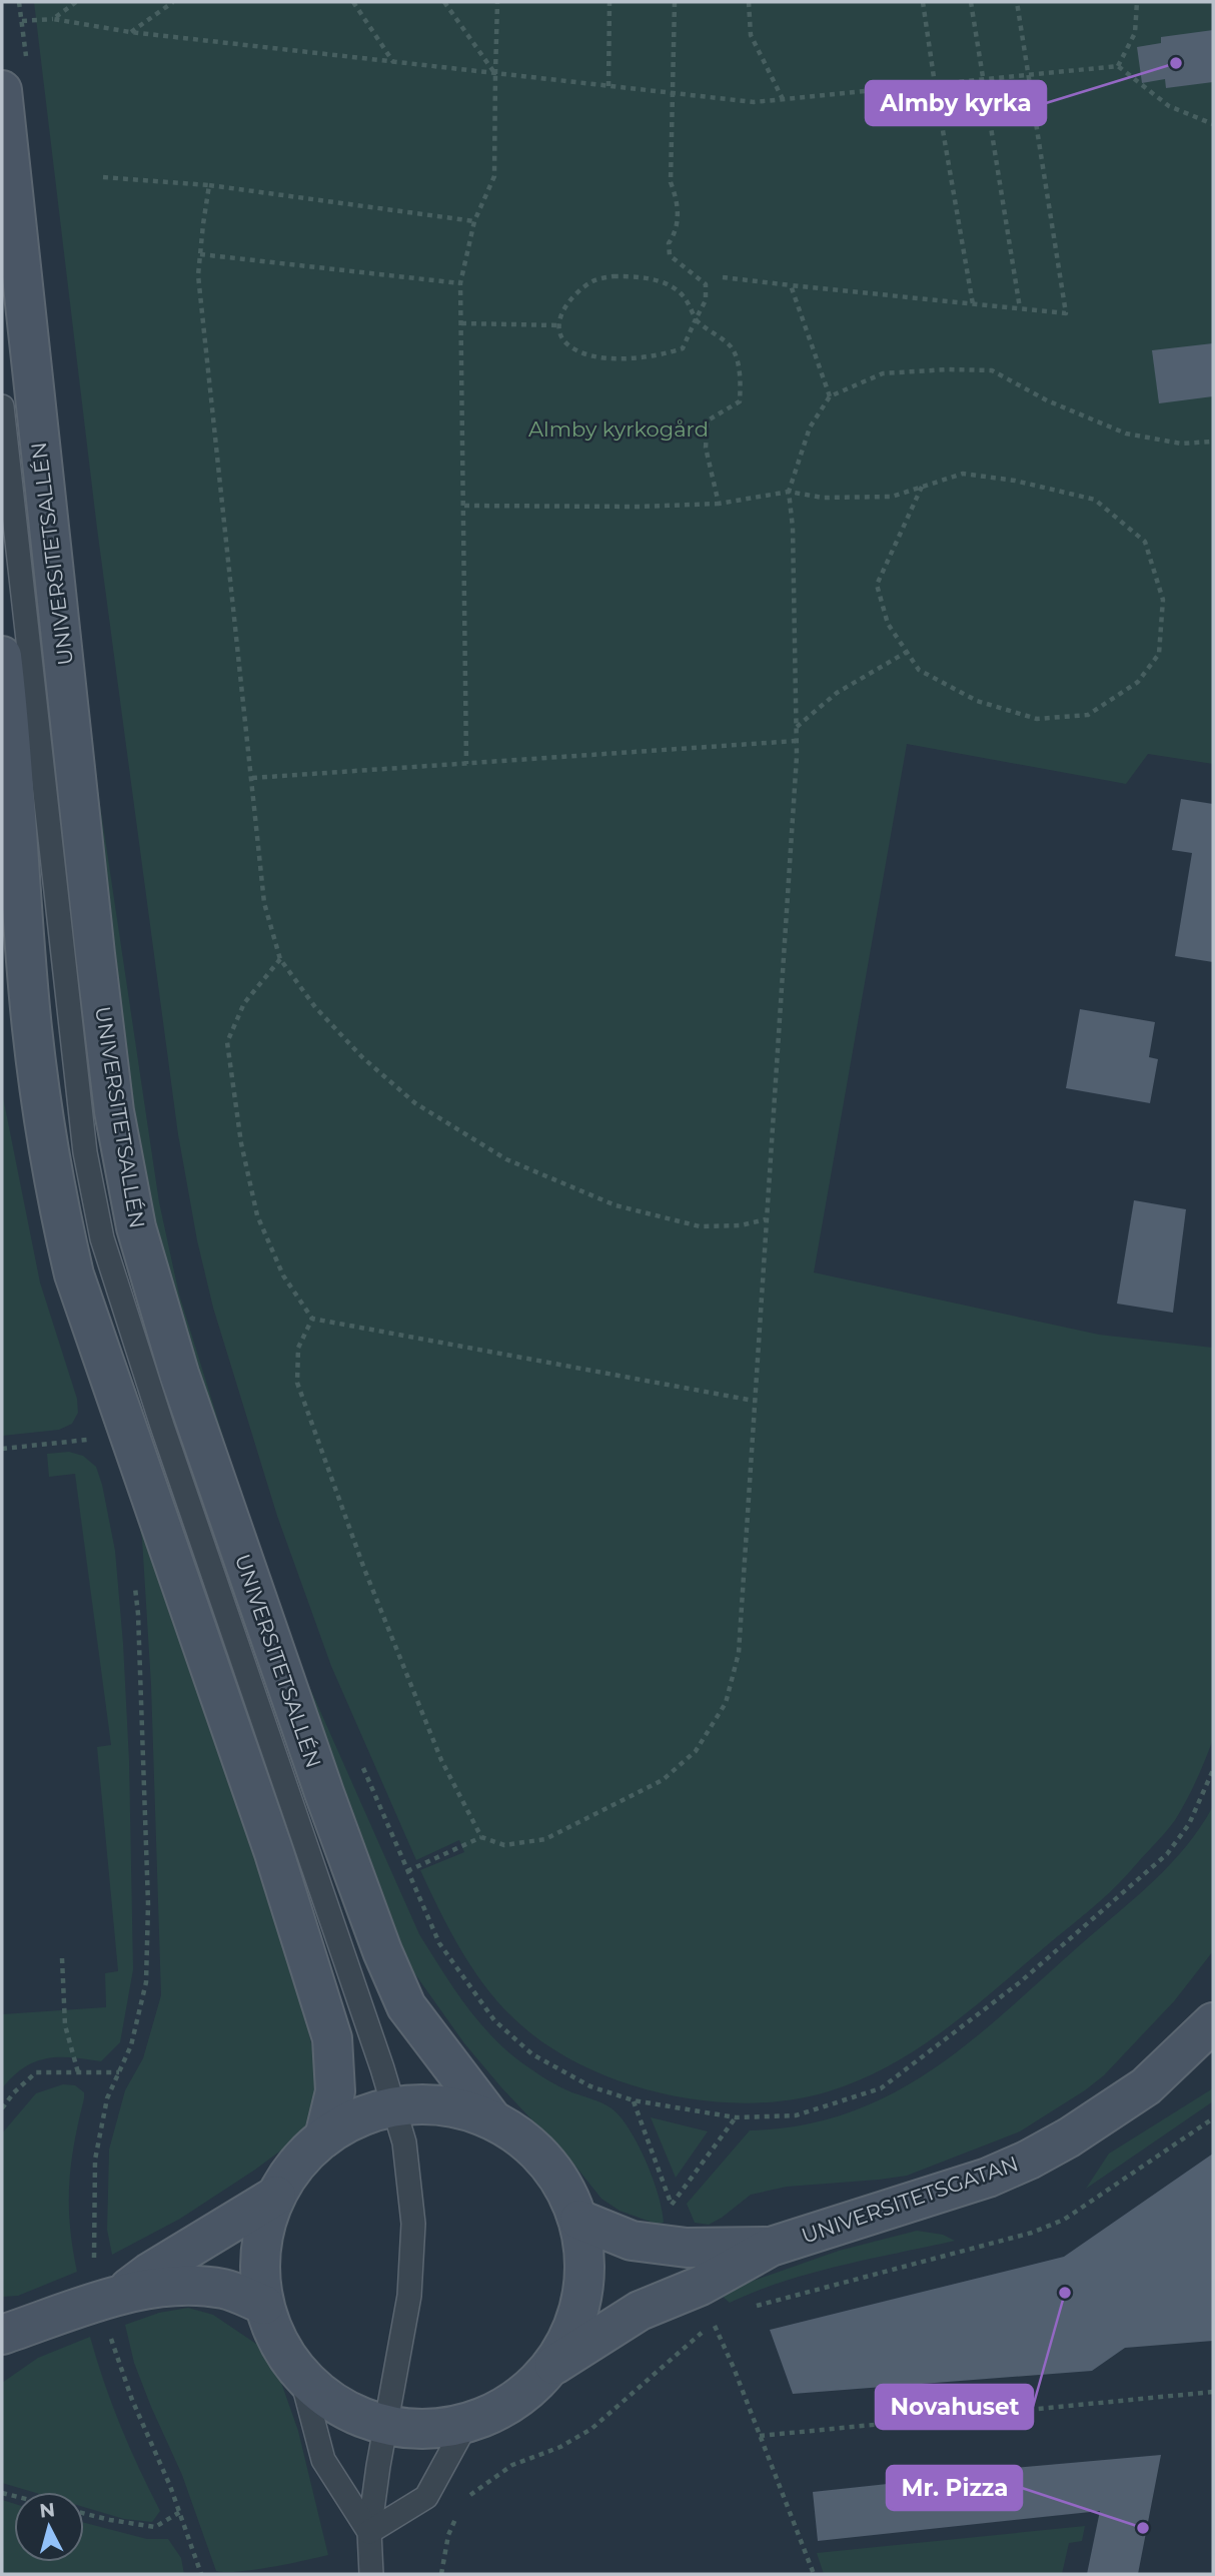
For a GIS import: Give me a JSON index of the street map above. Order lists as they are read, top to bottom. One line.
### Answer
{"streets":{"main road":["UNIVERSITETSALLÉN","UNIVERSITETSGATAN"]},"parks":["Almby kyrkogård"],"places":["Almby kyrka","Novahuset","Mr. Pizza"],"north":"top"}
